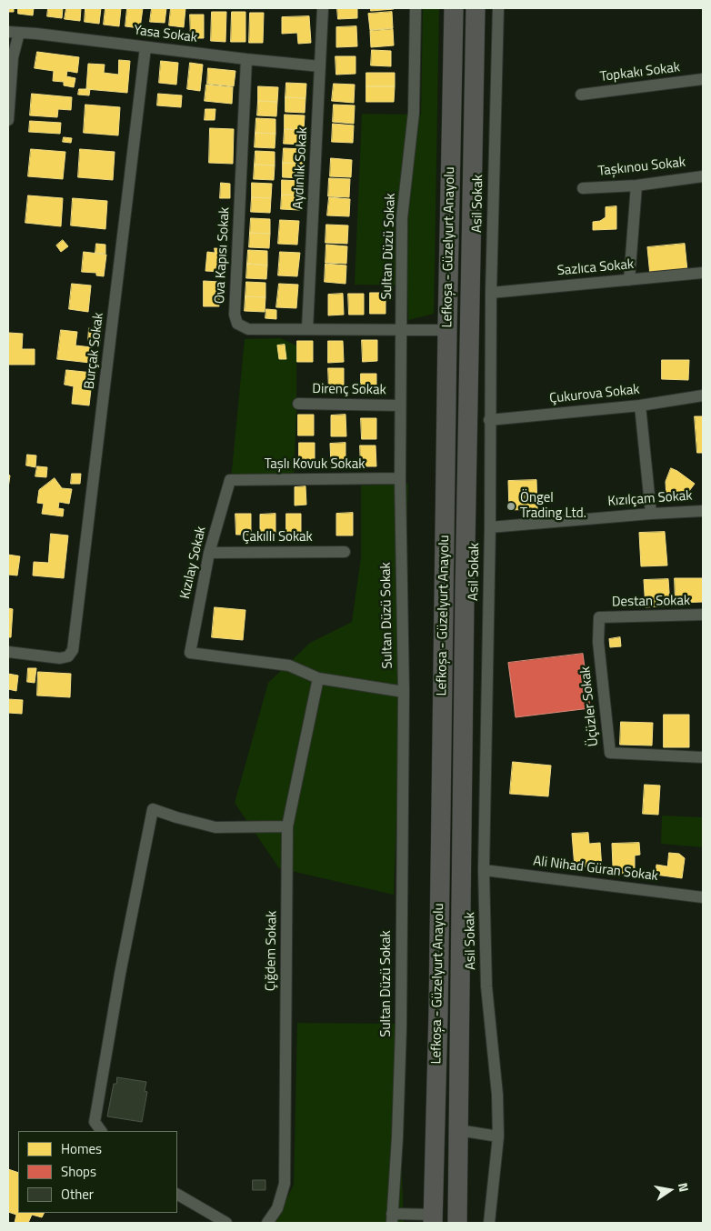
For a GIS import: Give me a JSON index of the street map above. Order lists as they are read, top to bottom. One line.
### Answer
{"streets":{"highway":["Lefkoşa - Güzelyurt Anayolu"],"street":["Yasa Sokak","Topkakı Sokak","Taşkınou Sokak","Aydınlık Sokak","Asil Sokak","Sultan Düzü Sokak","Ova Kapısı Sokak","Sazlıca Sokak","Burçak Sokak","Direnç Sokak","Çukurova Sokak","Taşlı Kovuk Sokak","Kızılçam Sokak","Çakıllı Sokak","Kızılay Sokak","Destan Sokak","Üçüzler Sokak","Ali Nihad Güran Sokak","Çığdem Sokak"]},"crossings":[["Yasa Sokak","Aydınlık Sokak"],["Yasa Sokak","Ova Kapısı Sokak"],["Yasa Sokak","Burçak Sokak"],["Aydınlık Sokak","Ova Kapısı Sokak"],["Asil Sokak","Sazlıca Sokak"],["Asil Sokak","Çukurova Sokak"],["Asil Sokak","Kızılçam Sokak"],["Asil Sokak","Ali Nihad Güran Sokak"],["Sultan Düzü Sokak","Ova Kapısı Sokak"],["Sultan Düzü Sokak","Direnç Sokak"],["Sultan Düzü Sokak","Taşlı Kovuk Sokak"],["Lefkoşa - Güzelyurt Anayolu","Ova Kapısı Sokak"],["Taşlı Kovuk Sokak","Kızılay Sokak"],["Çakıllı Sokak","Kızılay Sokak"],["Kızılay Sokak","Çığdem Sokak"],["Destan Sokak","Üçüzler Sokak"]],"places":["Öngel Trading Ltd."],"legend":["Homes","Shops","Other"],"north":"right"}
